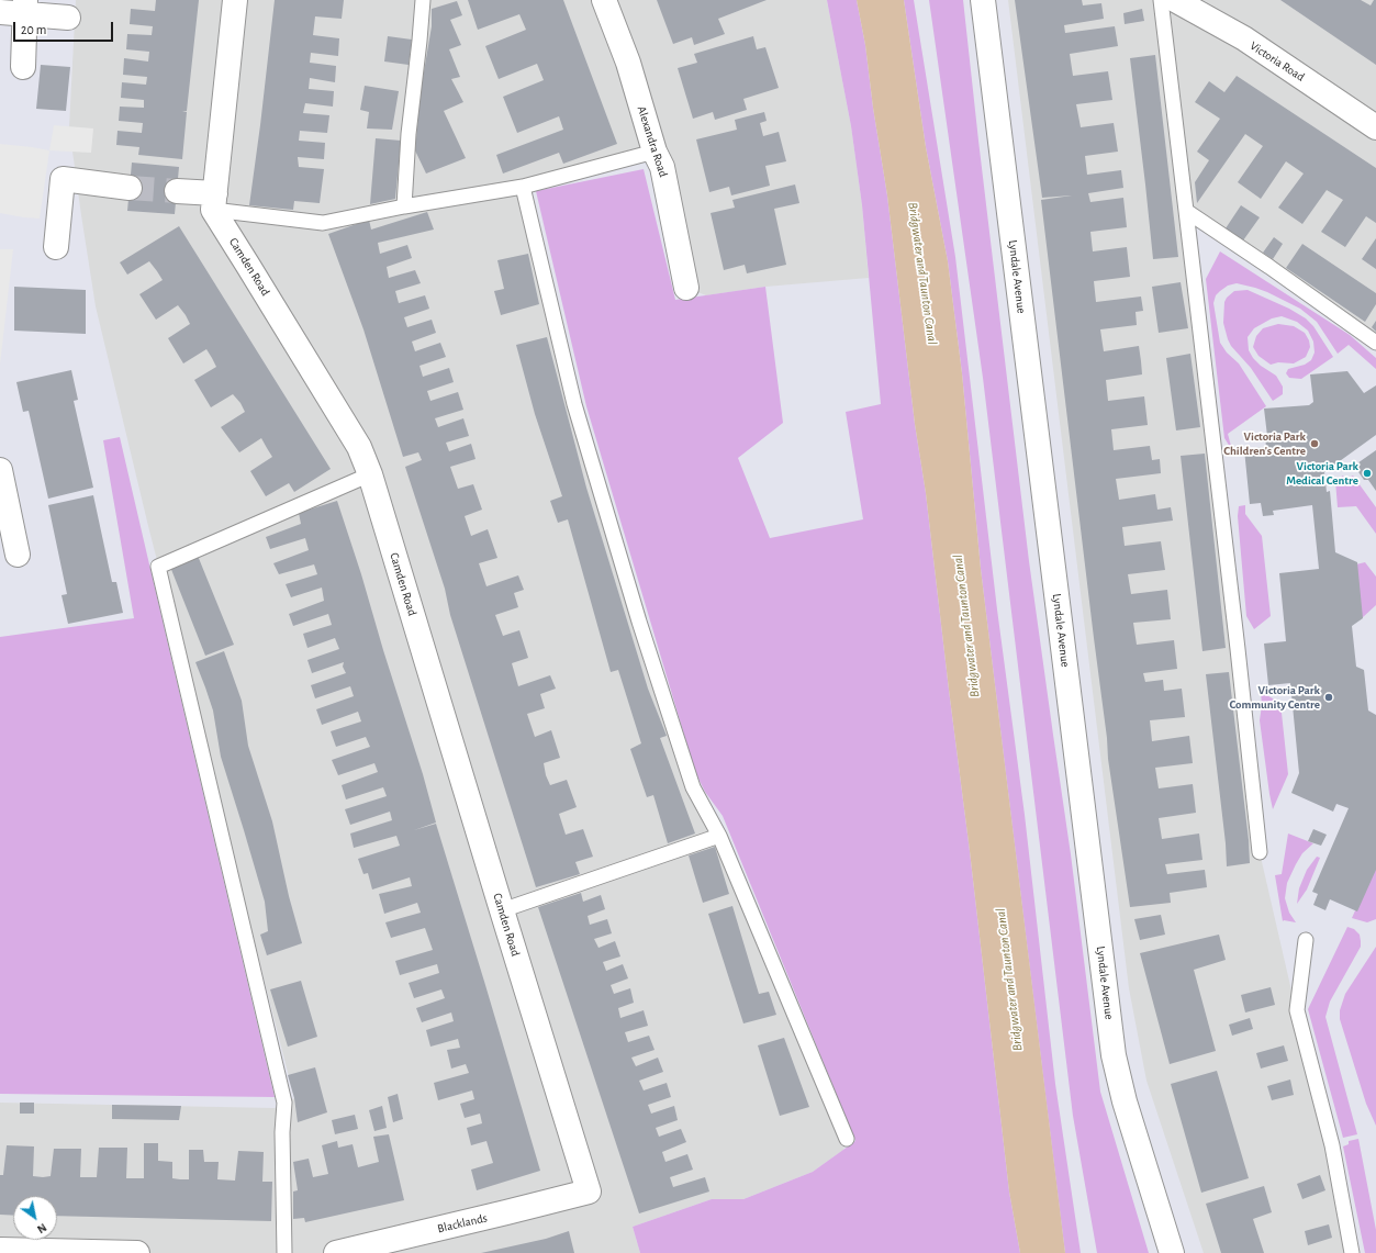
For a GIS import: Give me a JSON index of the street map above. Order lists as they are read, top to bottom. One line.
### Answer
{"streets":{"street":["Victoria Road","Alexandra Road","Camden Road","Lyndale Avenue","Blacklands"]},"crossings":[["Camden Road","Blacklands"]],"water":["Bridgwater and Taunton Canal"],"places":["Victoria Park Children's Centre","Victoria Park Medical Centre","Victoria Park Community Centre"],"scale_bar":"20 m","north":"bottom right"}
